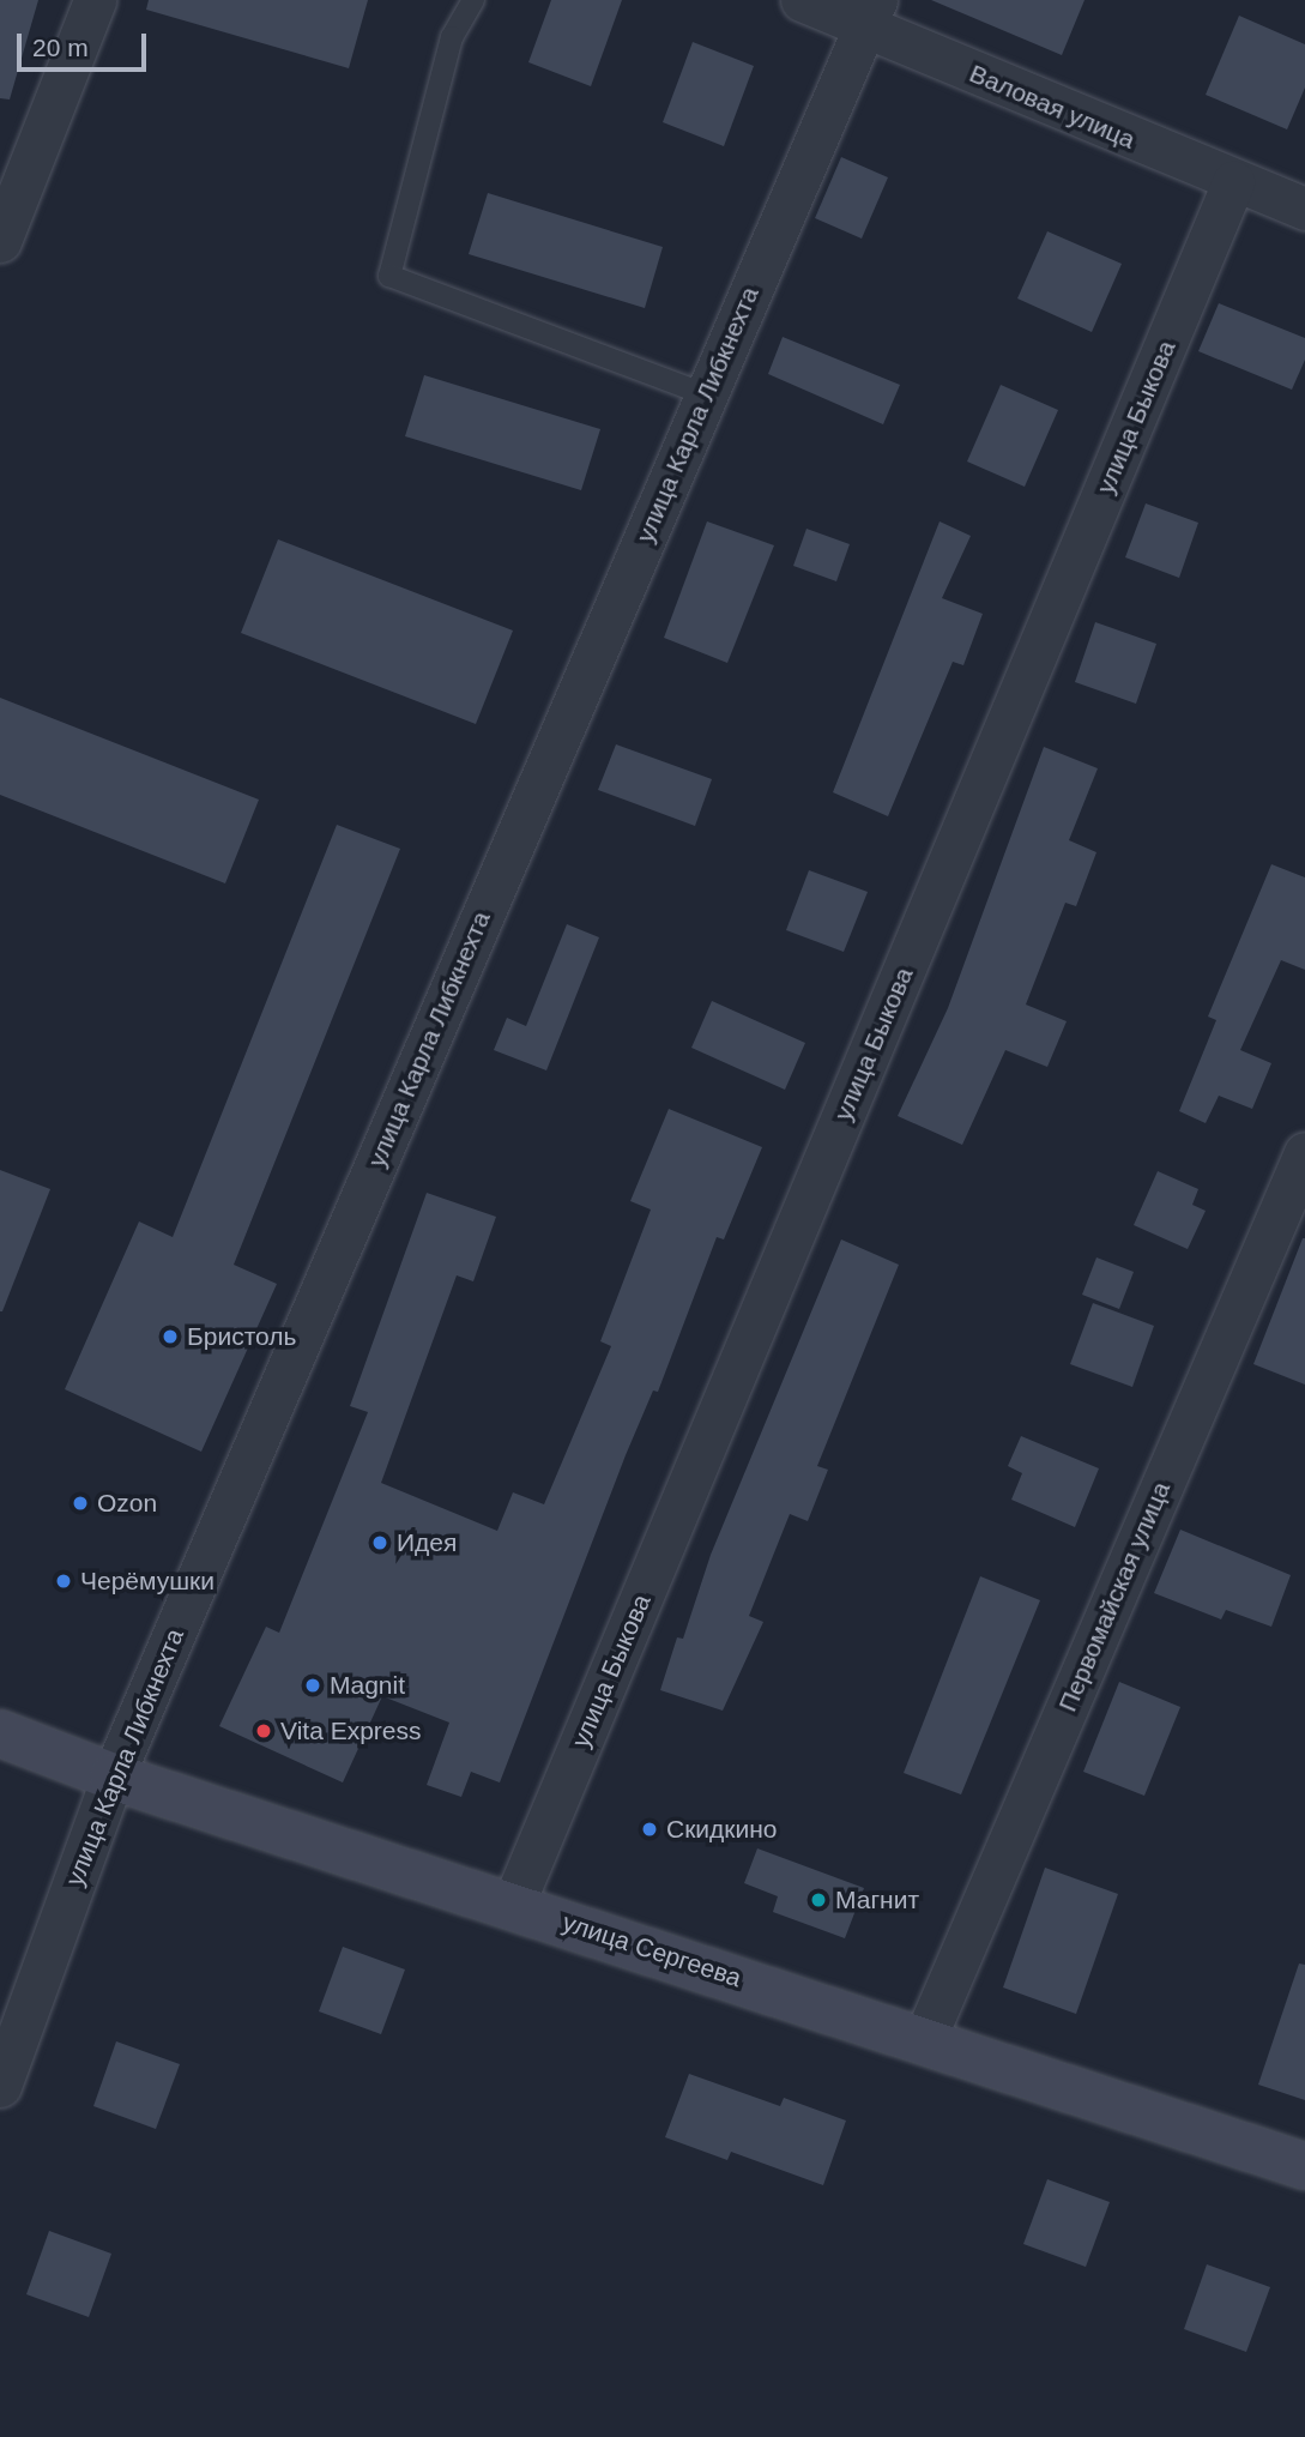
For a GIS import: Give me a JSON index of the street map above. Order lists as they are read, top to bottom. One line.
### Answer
{"streets":{"main road":["улица Сергеева"],"street":["Валовая улица","улица Карла Либкнехта","улица Быкова","Первомайская улица"]},"crossings":[["Валовая улица","улица Карла Либкнехта"],["Валовая улица","улица Быкова"],["улица Карла Либкнехта","улица Сергеева"],["улица Быкова","улица Сергеева"],["Первомайская улица","улица Сергеева"]],"places":["Бристоль","Ozon","Идея","Черёмушки","Magnit","Vita Express","Скидкино","Магнит"],"scale_bar":"20 m"}
